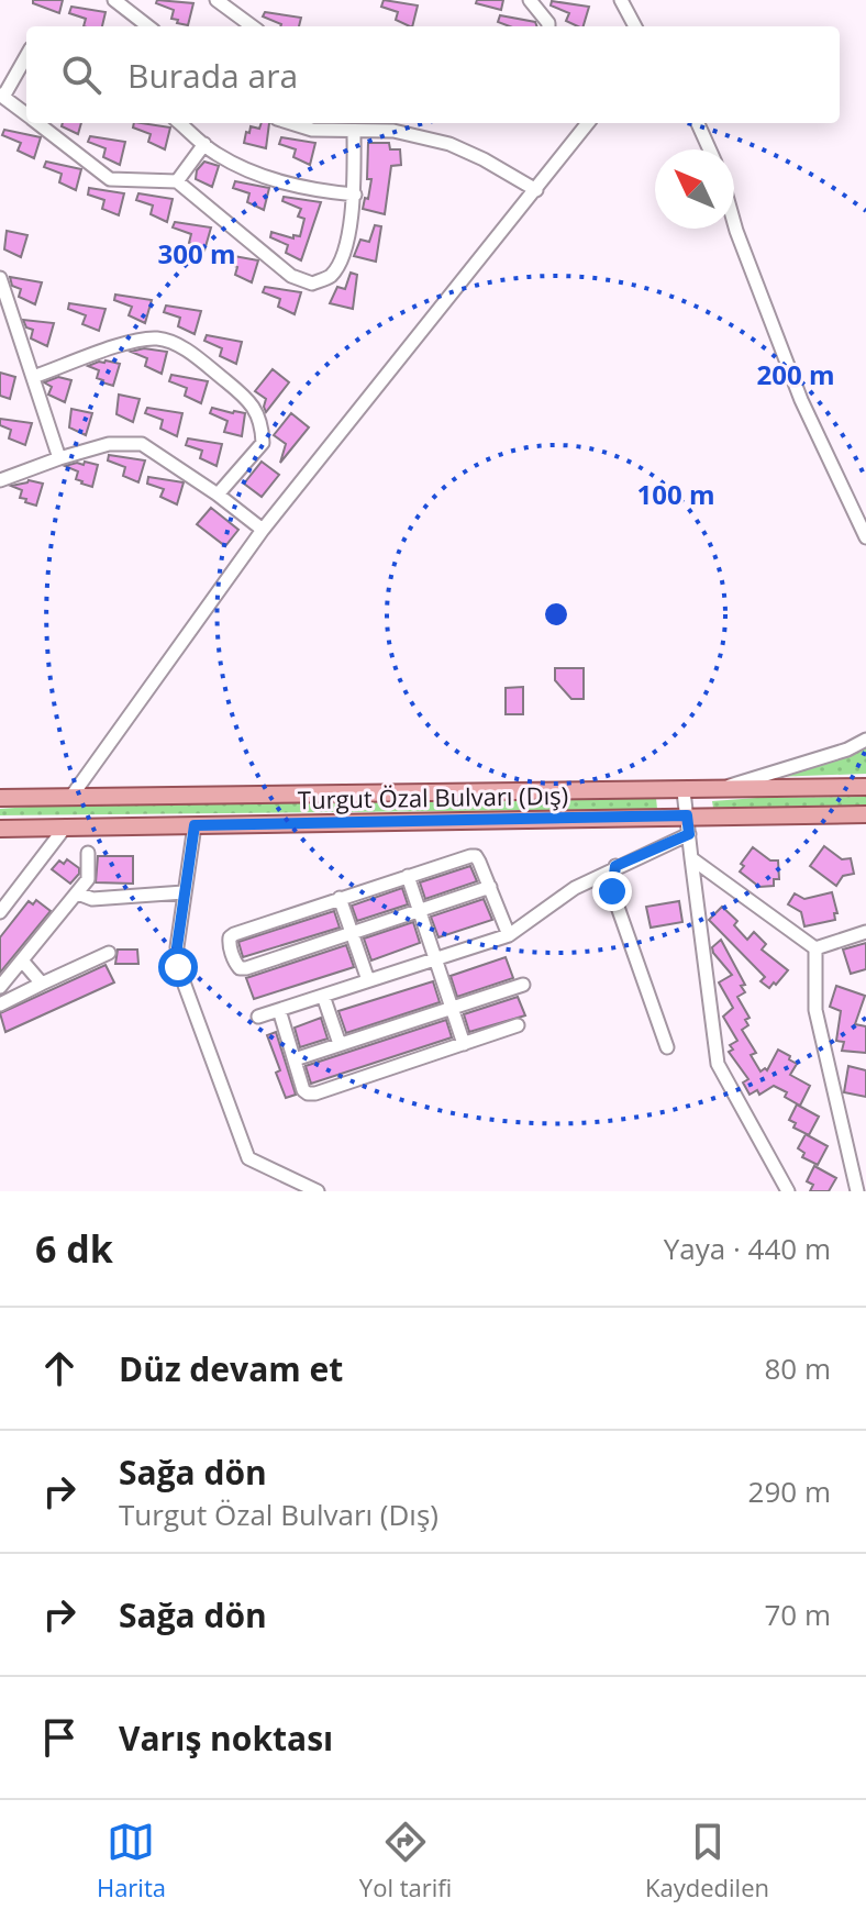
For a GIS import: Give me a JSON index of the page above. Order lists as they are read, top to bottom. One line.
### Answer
{"streets":{"main road":["Turgut Özal Bulvarı (Dış)"]},"north":"top left","page":{"search":"Burada ara","heading":["6 dk","Yaya · 440 m"],"list":[["Düz devam et","80 m"],["Sağa dön","Turgut Özal Bulvarı (Dış)","290 m"],["Sağa dön","70 m"],"Varış noktası"],"nav":["Harita","Yol tarifi","Kaydedilen"]},"rings":["300 m","200 m","100 m"]}
